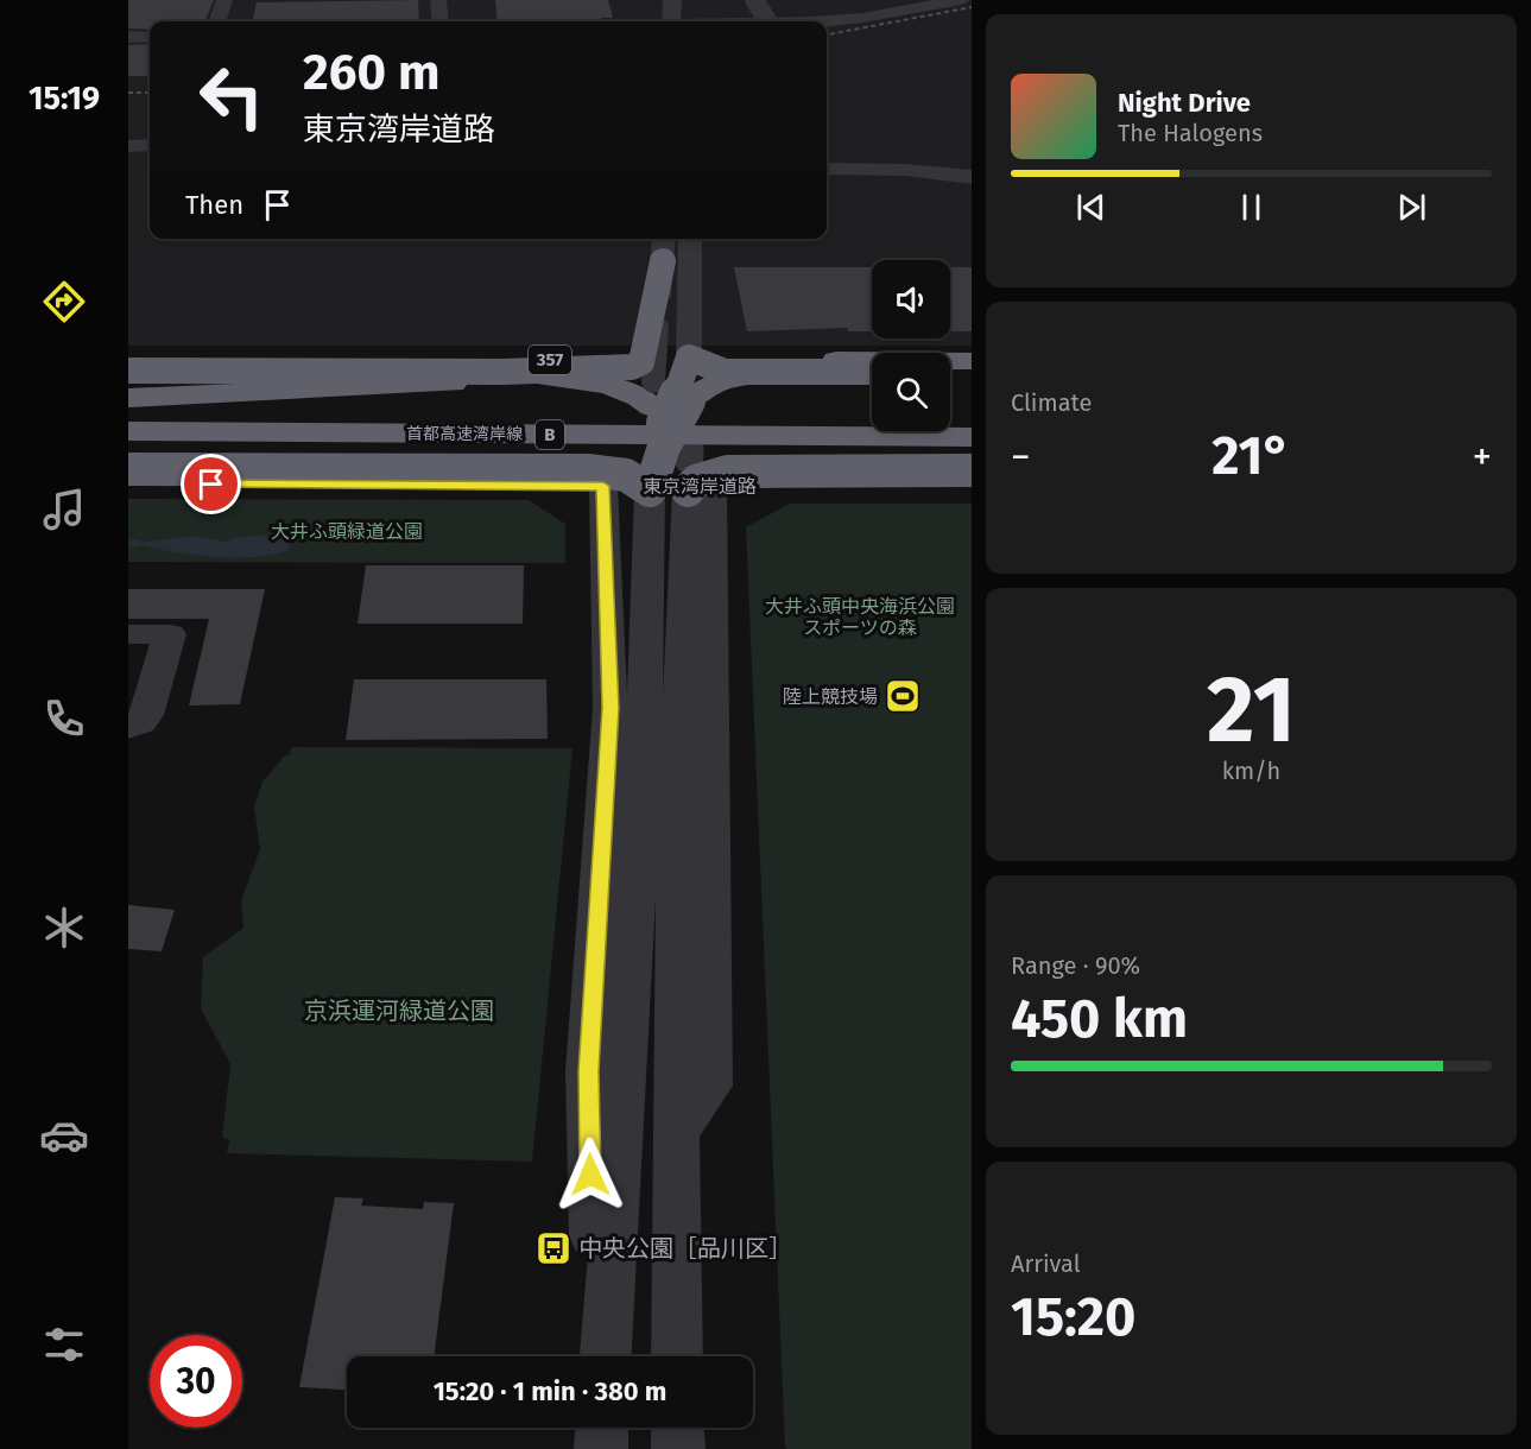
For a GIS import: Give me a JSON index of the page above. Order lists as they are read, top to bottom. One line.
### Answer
{"streets":{"highway":["357","首都高速湾岸線","B","東京湾岸道路"]},"parks":["大井ふ頭緑道公園","大井ふ頭中央海浜公園 スポーツの森","京浜運河緑道公園"],"places":{"sports":["陸上競技場"],"bus stop":["中央公園［品川区］"]},"page":{"tabs":"15:19","turn":["260 m","東京湾岸道路"],"song":["Night Drive","The Halogens"],"then":"Then","tile":["Climate",["21","km/h"],["Range · 90%","450 km"],["Arrival","15:20"]],"heat":["−","21°","+"],"limit":"30","trip":"15:20 · 1 min · 380 m"}}
